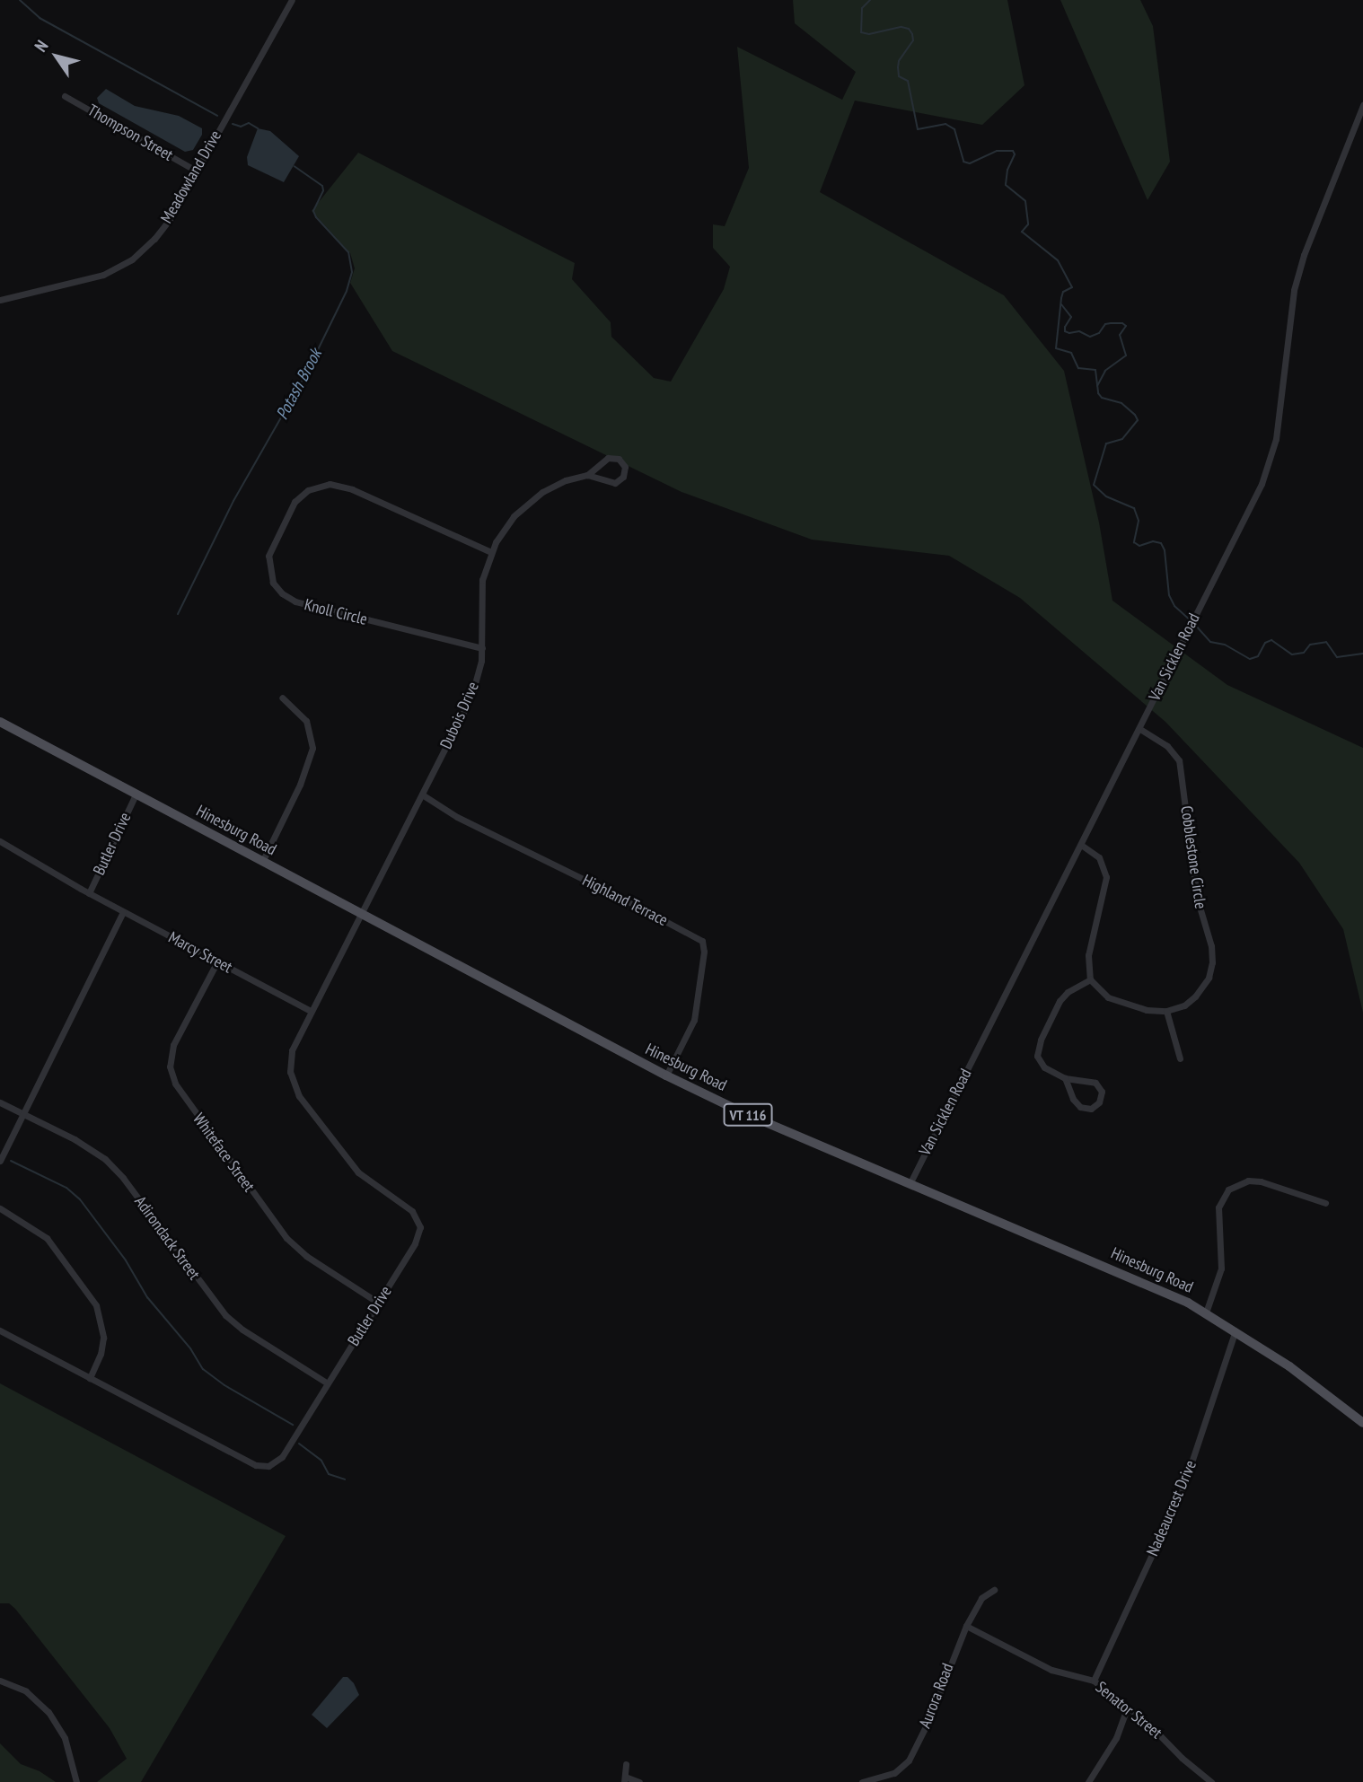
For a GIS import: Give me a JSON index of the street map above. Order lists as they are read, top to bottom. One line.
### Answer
{"streets":{"main road":["Hinesburg Road","VT 116"],"street":["Thompson Street","Meadowland Drive","Knoll Circle","Van Sicklen Road","Dubois Drive","Butler Drive","Cobblestone Circle","Highland Terrace","Marcy Street","Whiteface Street","Adirondack Street","Nadeaucrest Drive","Aurora Road","Senator Street"]},"crossings":[["Thompson Street","Meadowland Drive"],["Knoll Circle","Dubois Drive"],["Van Sicklen Road","Hinesburg Road"],["Van Sicklen Road","Cobblestone Circle"],["Dubois Drive","Hinesburg Road"],["Dubois Drive","Butler Drive"],["Dubois Drive","Highland Terrace"],["Hinesburg Road","Butler Drive"],["Hinesburg Road","Highland Terrace"],["Hinesburg Road","Nadeaucrest Drive"],["Butler Drive","Marcy Street"],["Butler Drive","Whiteface Street"],["Butler Drive","Adirondack Street"],["Marcy Street","Whiteface Street"],["Nadeaucrest Drive","Senator Street"],["Aurora Road","Senator Street"]],"water":["Potash Brook"],"north":"top left"}
